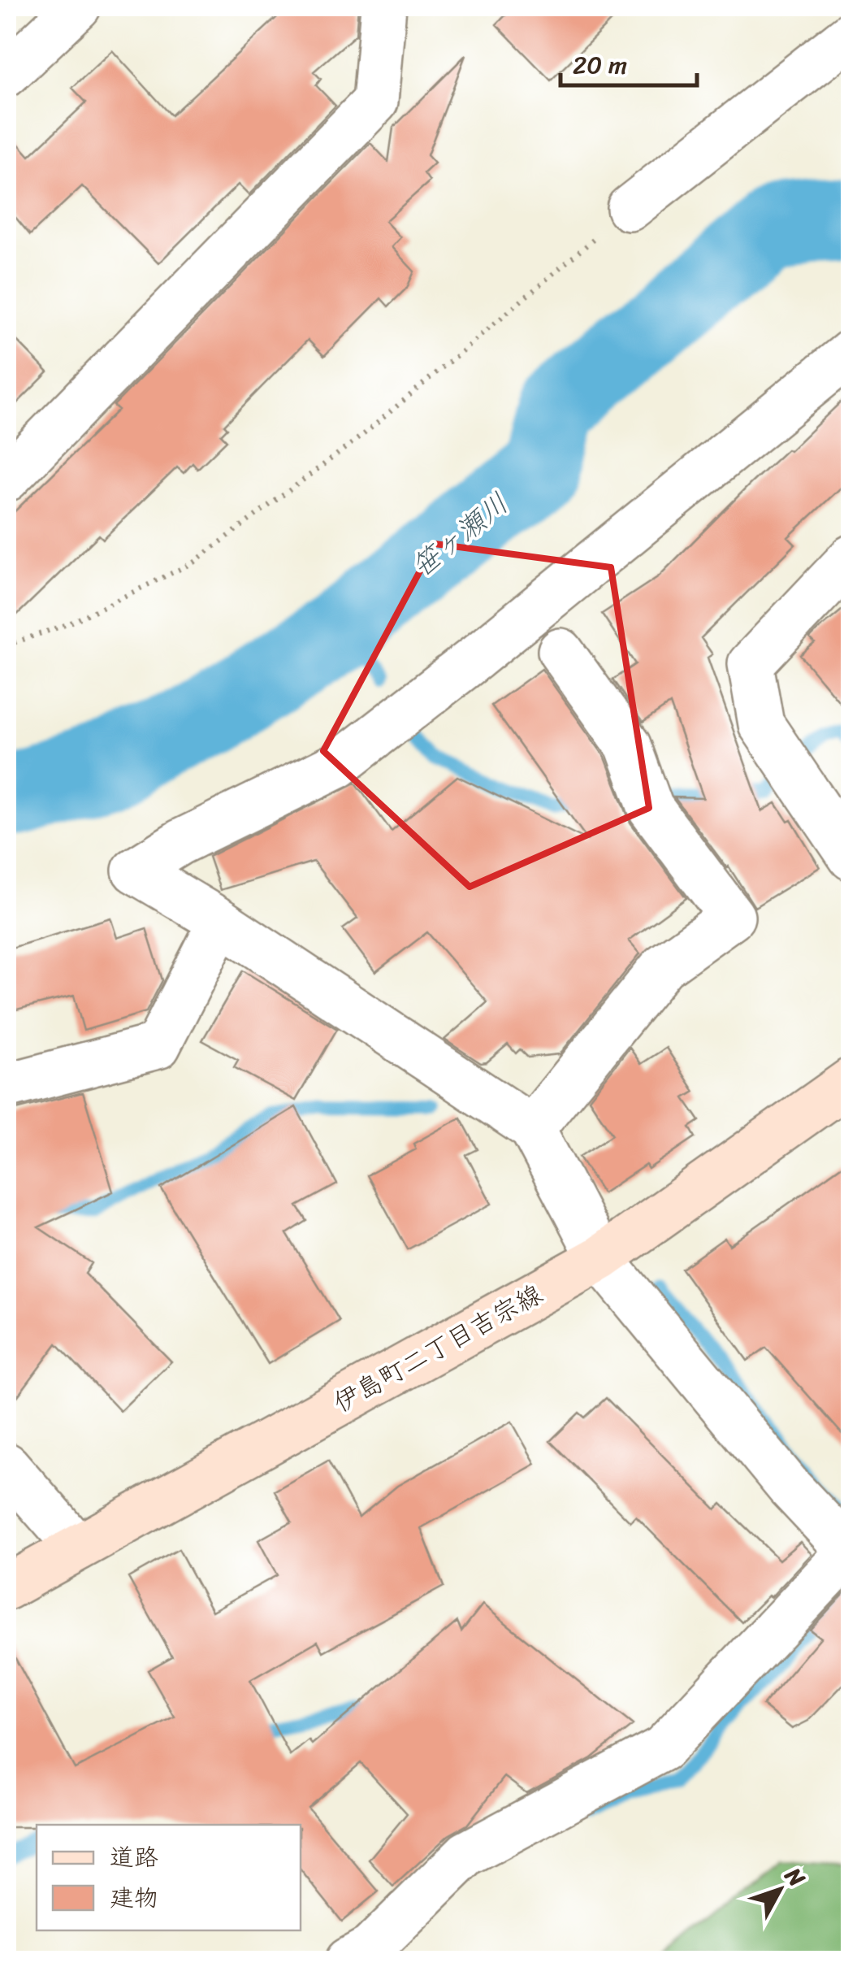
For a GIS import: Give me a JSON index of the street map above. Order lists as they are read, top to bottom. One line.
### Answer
{"streets":{"street":["伊島町二丁目吉宗線"]},"water":["笹ヶ瀬川"],"legend":["道路","建物"],"scale_bar":"20 m","north":"top right"}
